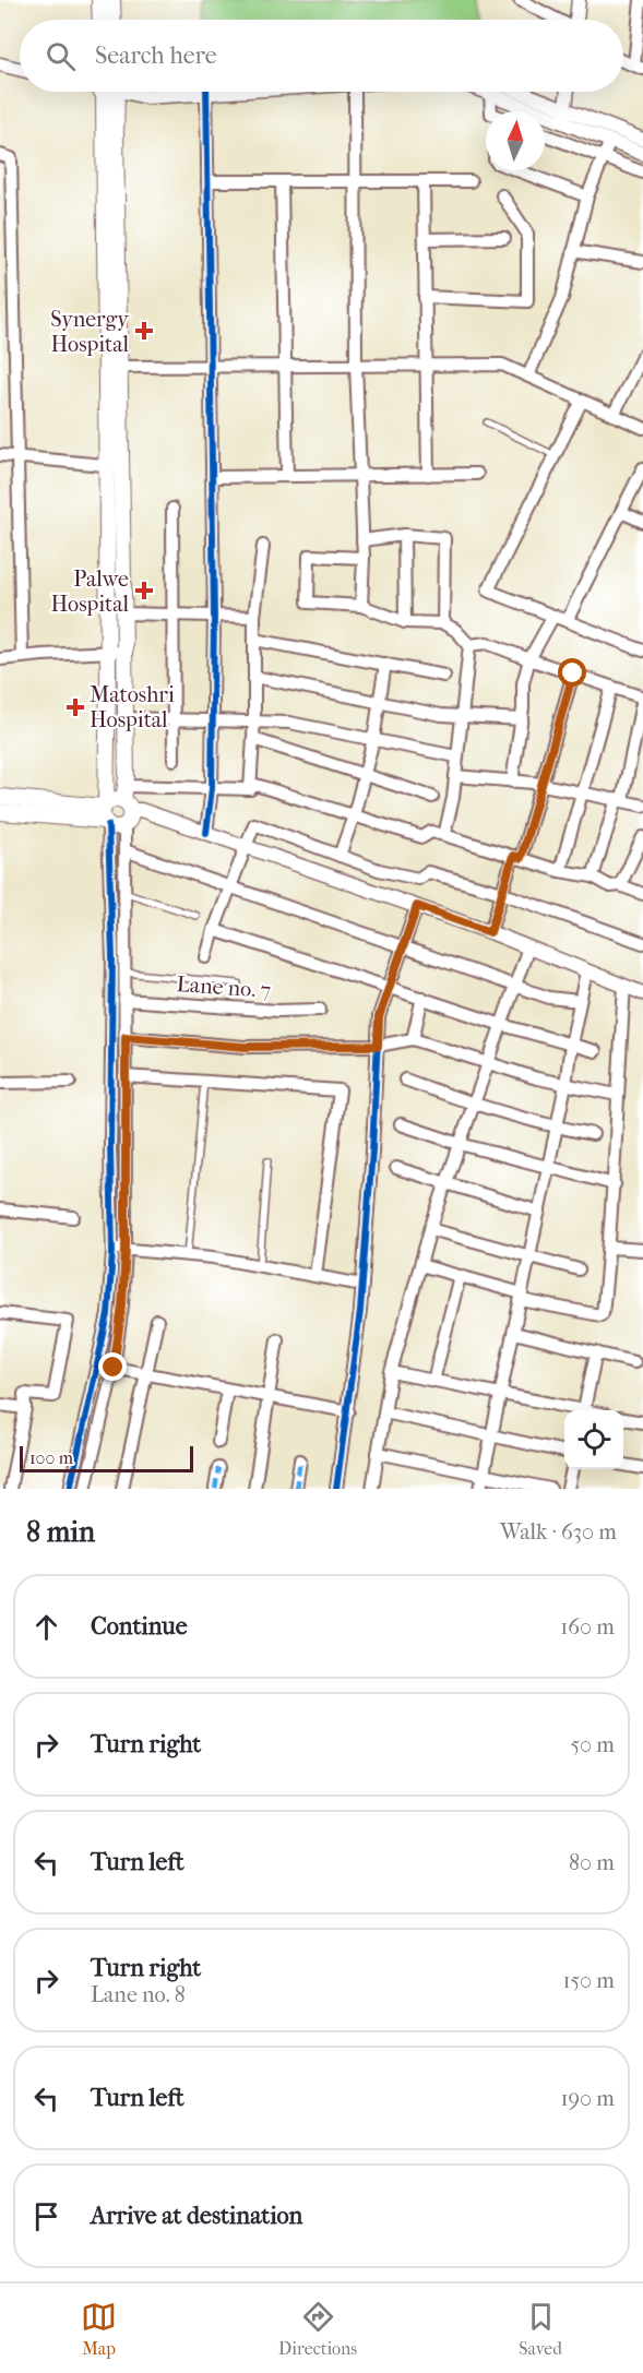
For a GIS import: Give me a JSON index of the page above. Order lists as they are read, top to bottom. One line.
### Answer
{"streets":{"street":["Lane no. 7"]},"places":{"health":["Synergy Hospital","Palwe Hospital","Matoshri Hospital"]},"scale_bar":"100 m","north":"top","page":{"search":"Search here","scale":"100 m","heading":["8 min","Walk · 630 m"],"list":[["Continue","160 m"],["Turn right","50 m"],["Turn left","80 m"],["Turn right","Lane no. 8","150 m"],["Turn left","190 m"],"Arrive at destination"],"nav":["Map","Directions","Saved"]}}
